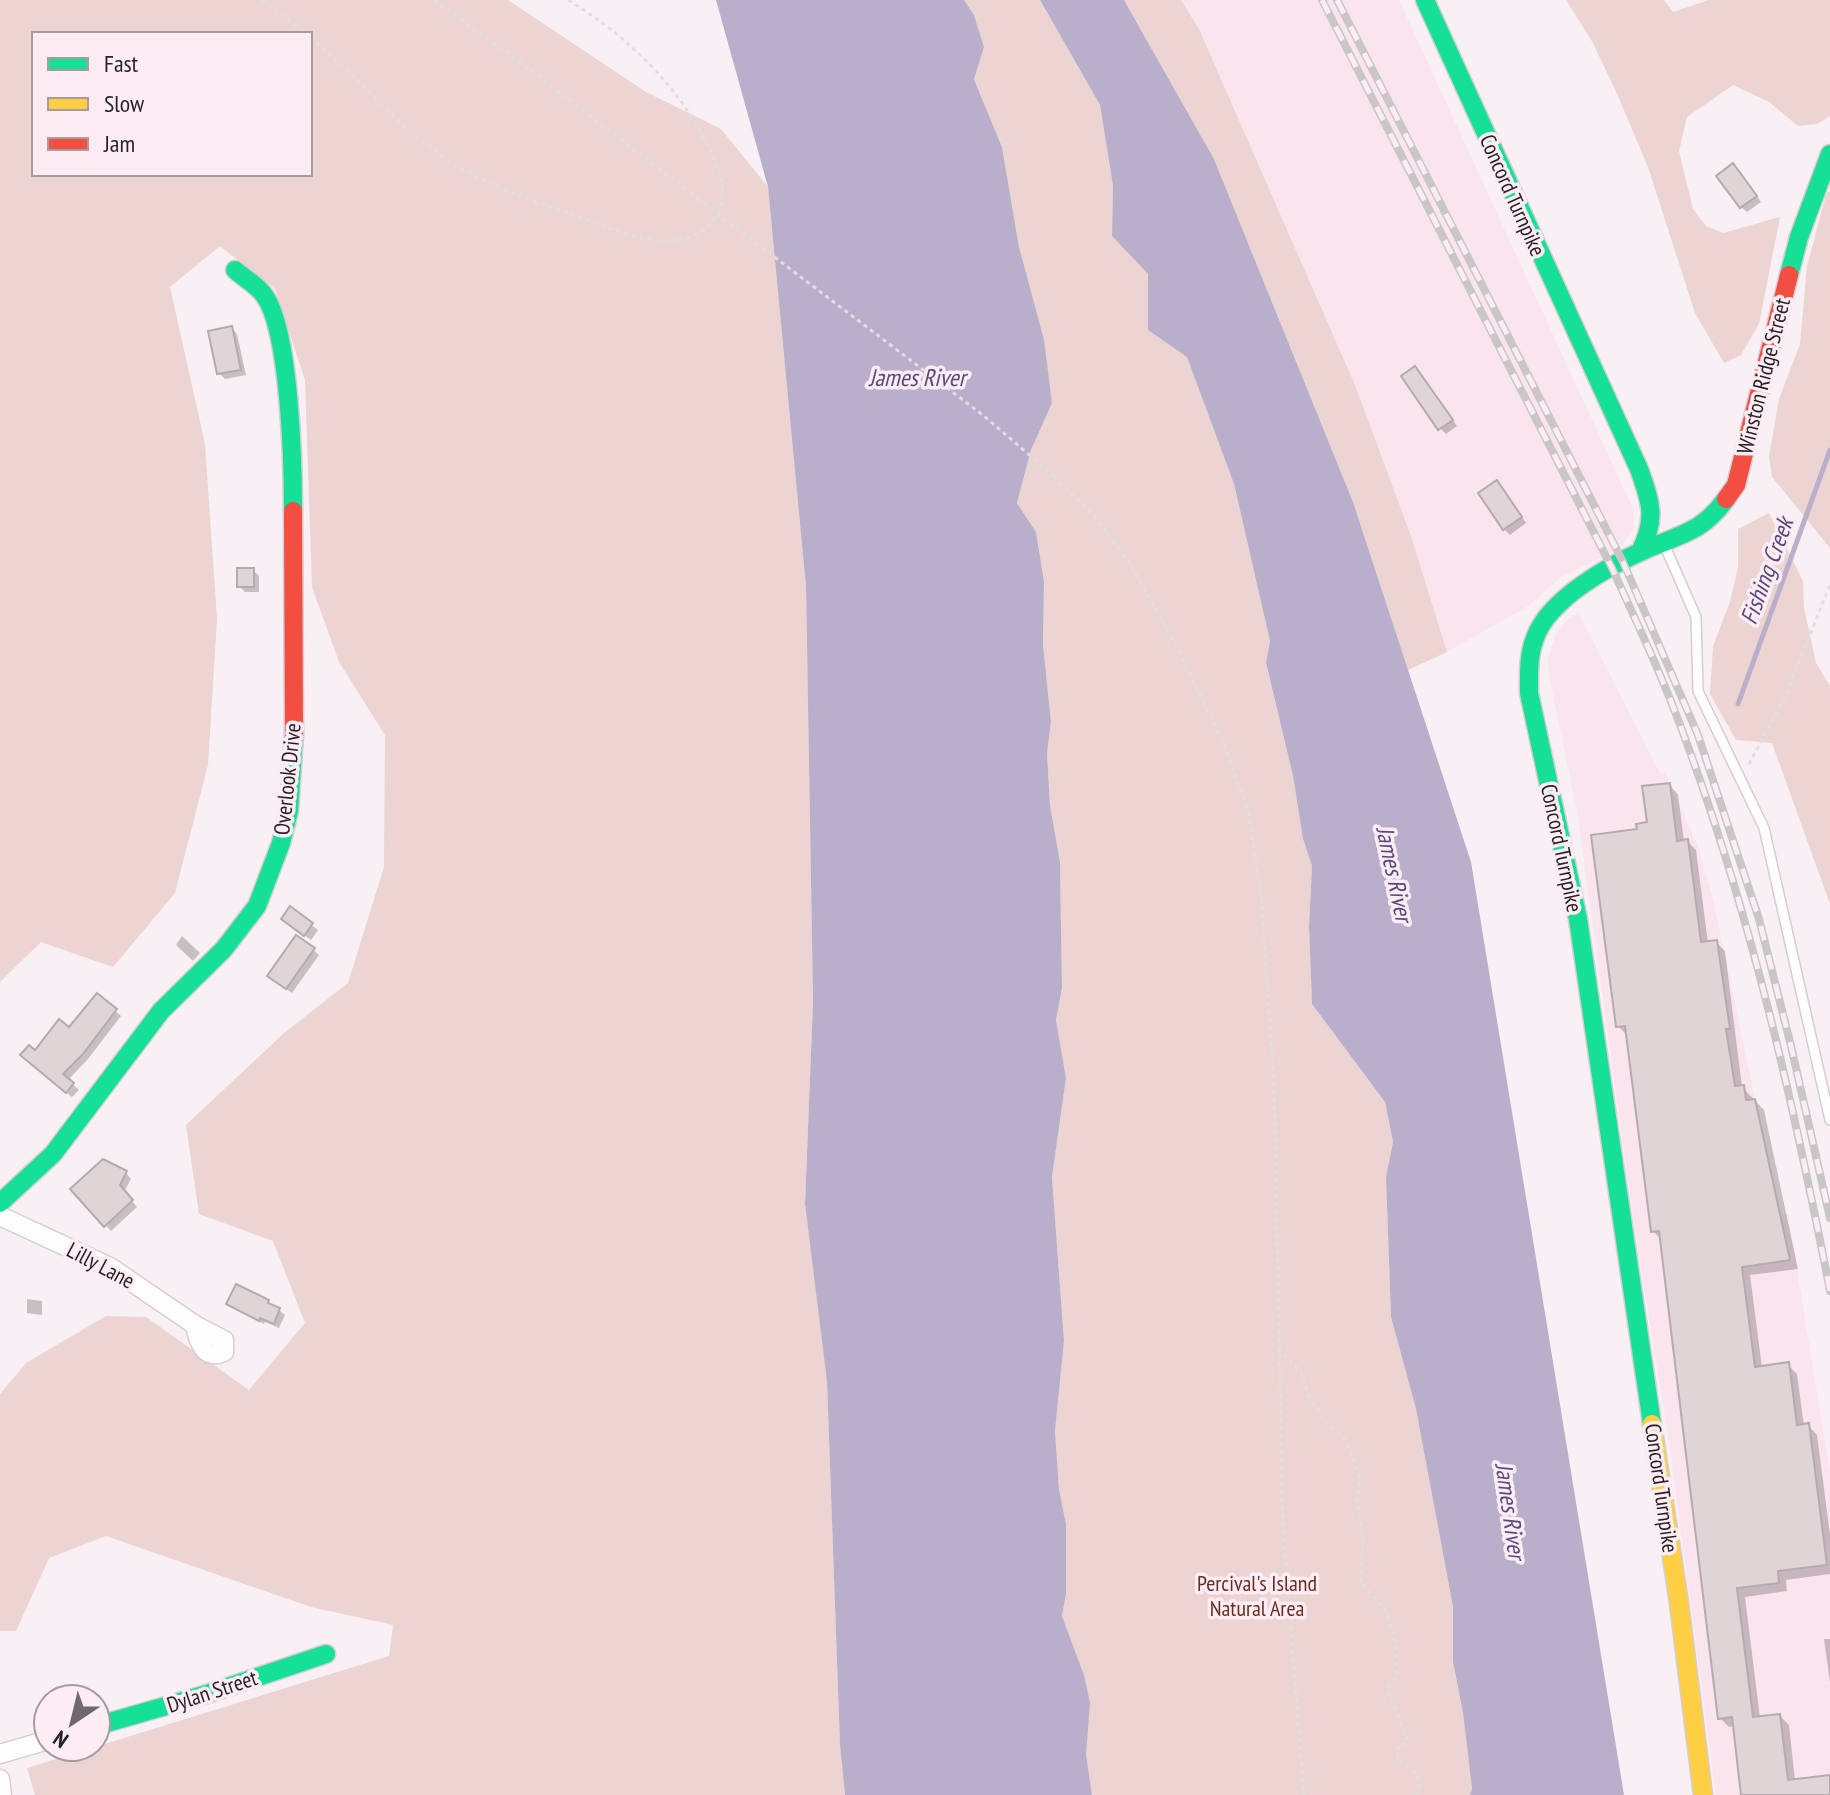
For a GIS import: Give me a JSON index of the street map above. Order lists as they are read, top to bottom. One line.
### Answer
{"streets":{"street":["Concord Turnpike","Winston Ridge Street","Overlook Drive","Lilly Lane","Dylan Street"]},"crossings":[["Concord Turnpike","Winston Ridge Street"]],"water":["James River","Fishing Creek"],"parks":["Percival's Island Natural Area"],"legend":["Fast","Slow","Jam"],"north":"bottom left"}
